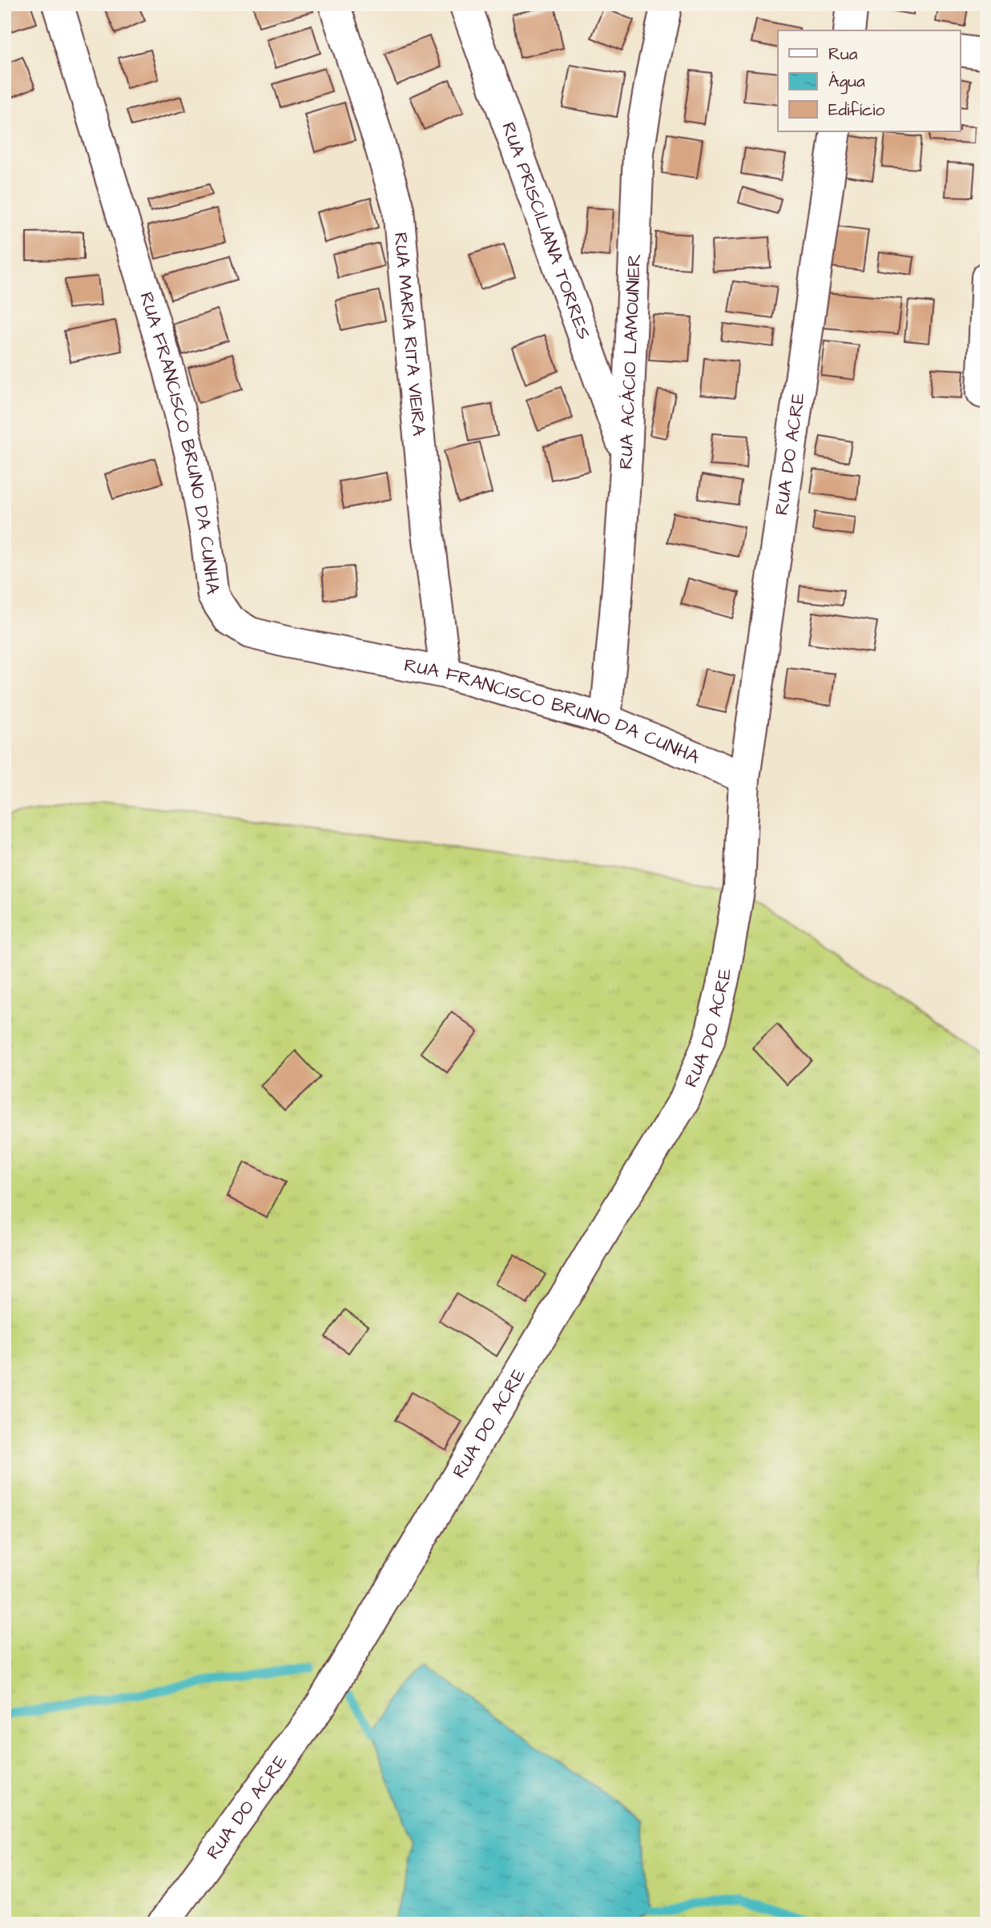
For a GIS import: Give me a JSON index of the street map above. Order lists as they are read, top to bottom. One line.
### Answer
{"streets":{"street":["RUA PRISCILIANA TORRES","RUA MARIA RITA VIEIRA","RUA ACÁCIO LAMOUNIER","RUA FRANCISCO BRUNO DA CUNHA","RUA DO ACRE"]},"crossings":[["RUA PRISCILIANA TORRES","RUA ACÁCIO LAMOUNIER"],["RUA MARIA RITA VIEIRA","RUA FRANCISCO BRUNO DA CUNHA"],["RUA ACÁCIO LAMOUNIER","RUA FRANCISCO BRUNO DA CUNHA"],["RUA FRANCISCO BRUNO DA CUNHA","RUA DO ACRE"]],"legend":["Rua","Água","Edifício"]}
